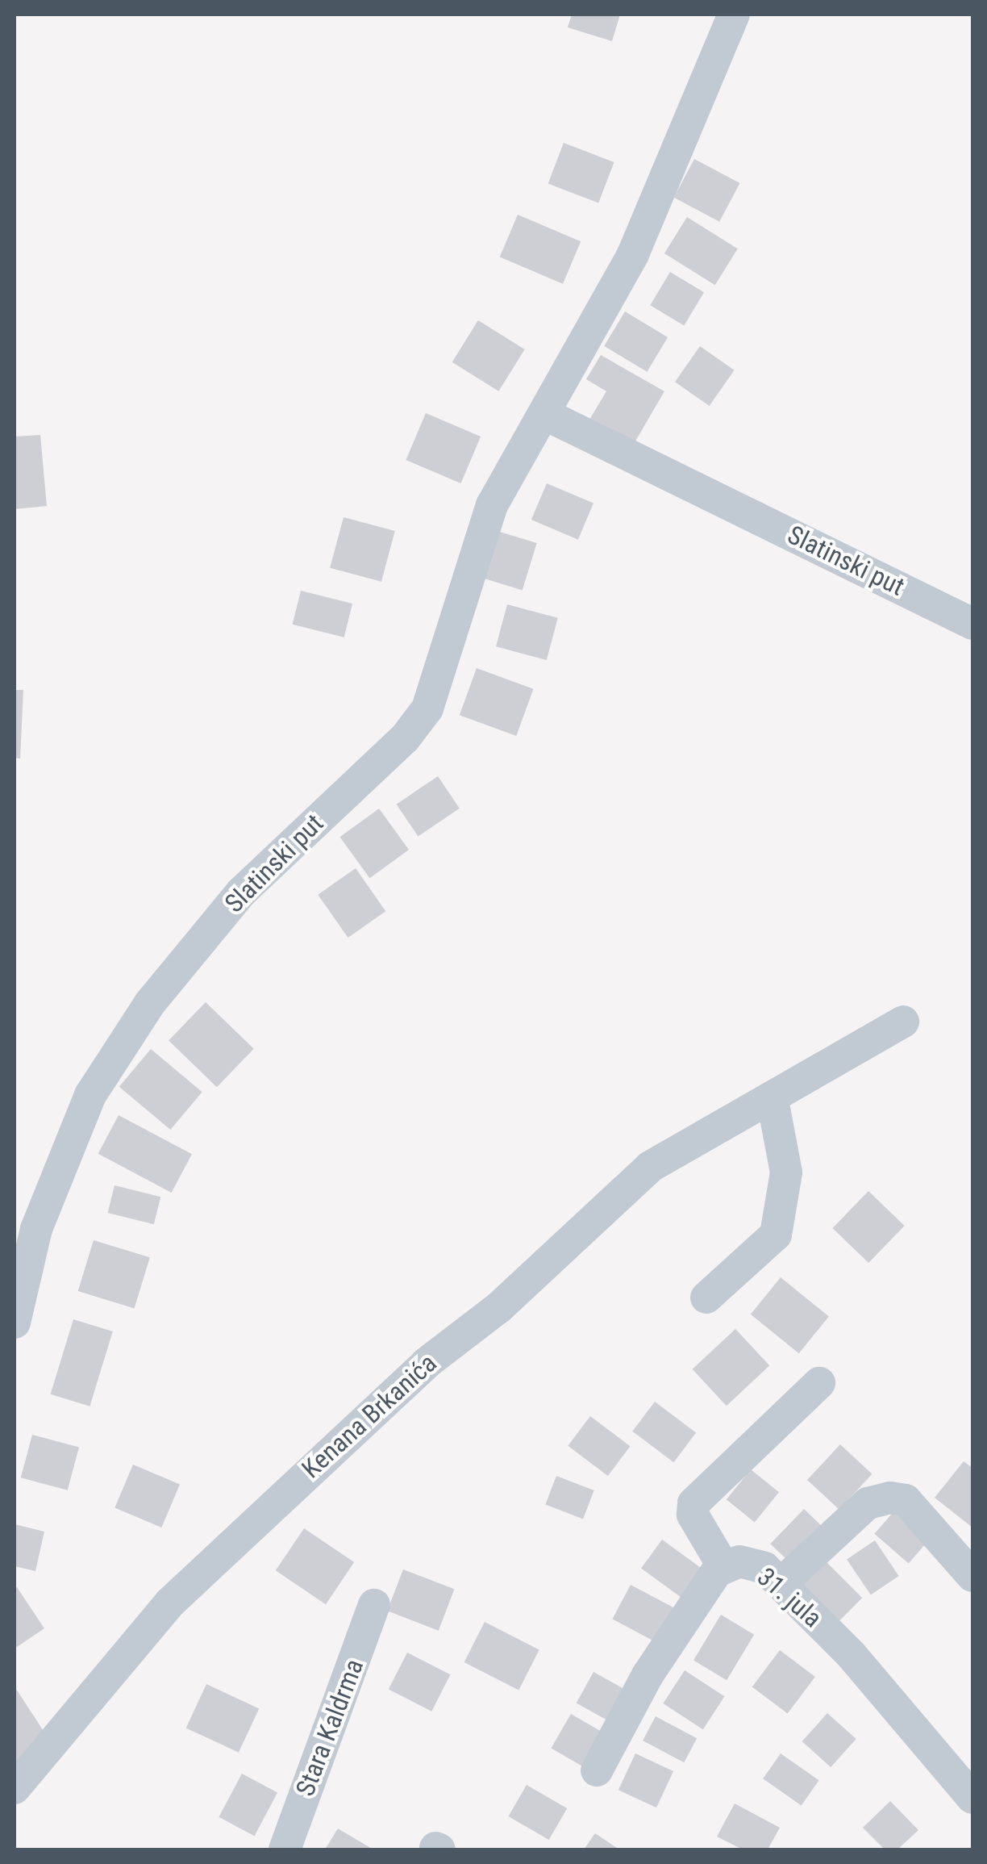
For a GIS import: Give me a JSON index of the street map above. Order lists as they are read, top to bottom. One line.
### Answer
{"streets":{"street":["Slatinski put","Kenana Brkanića","31. jula","Stara Kaldrma"]}}
